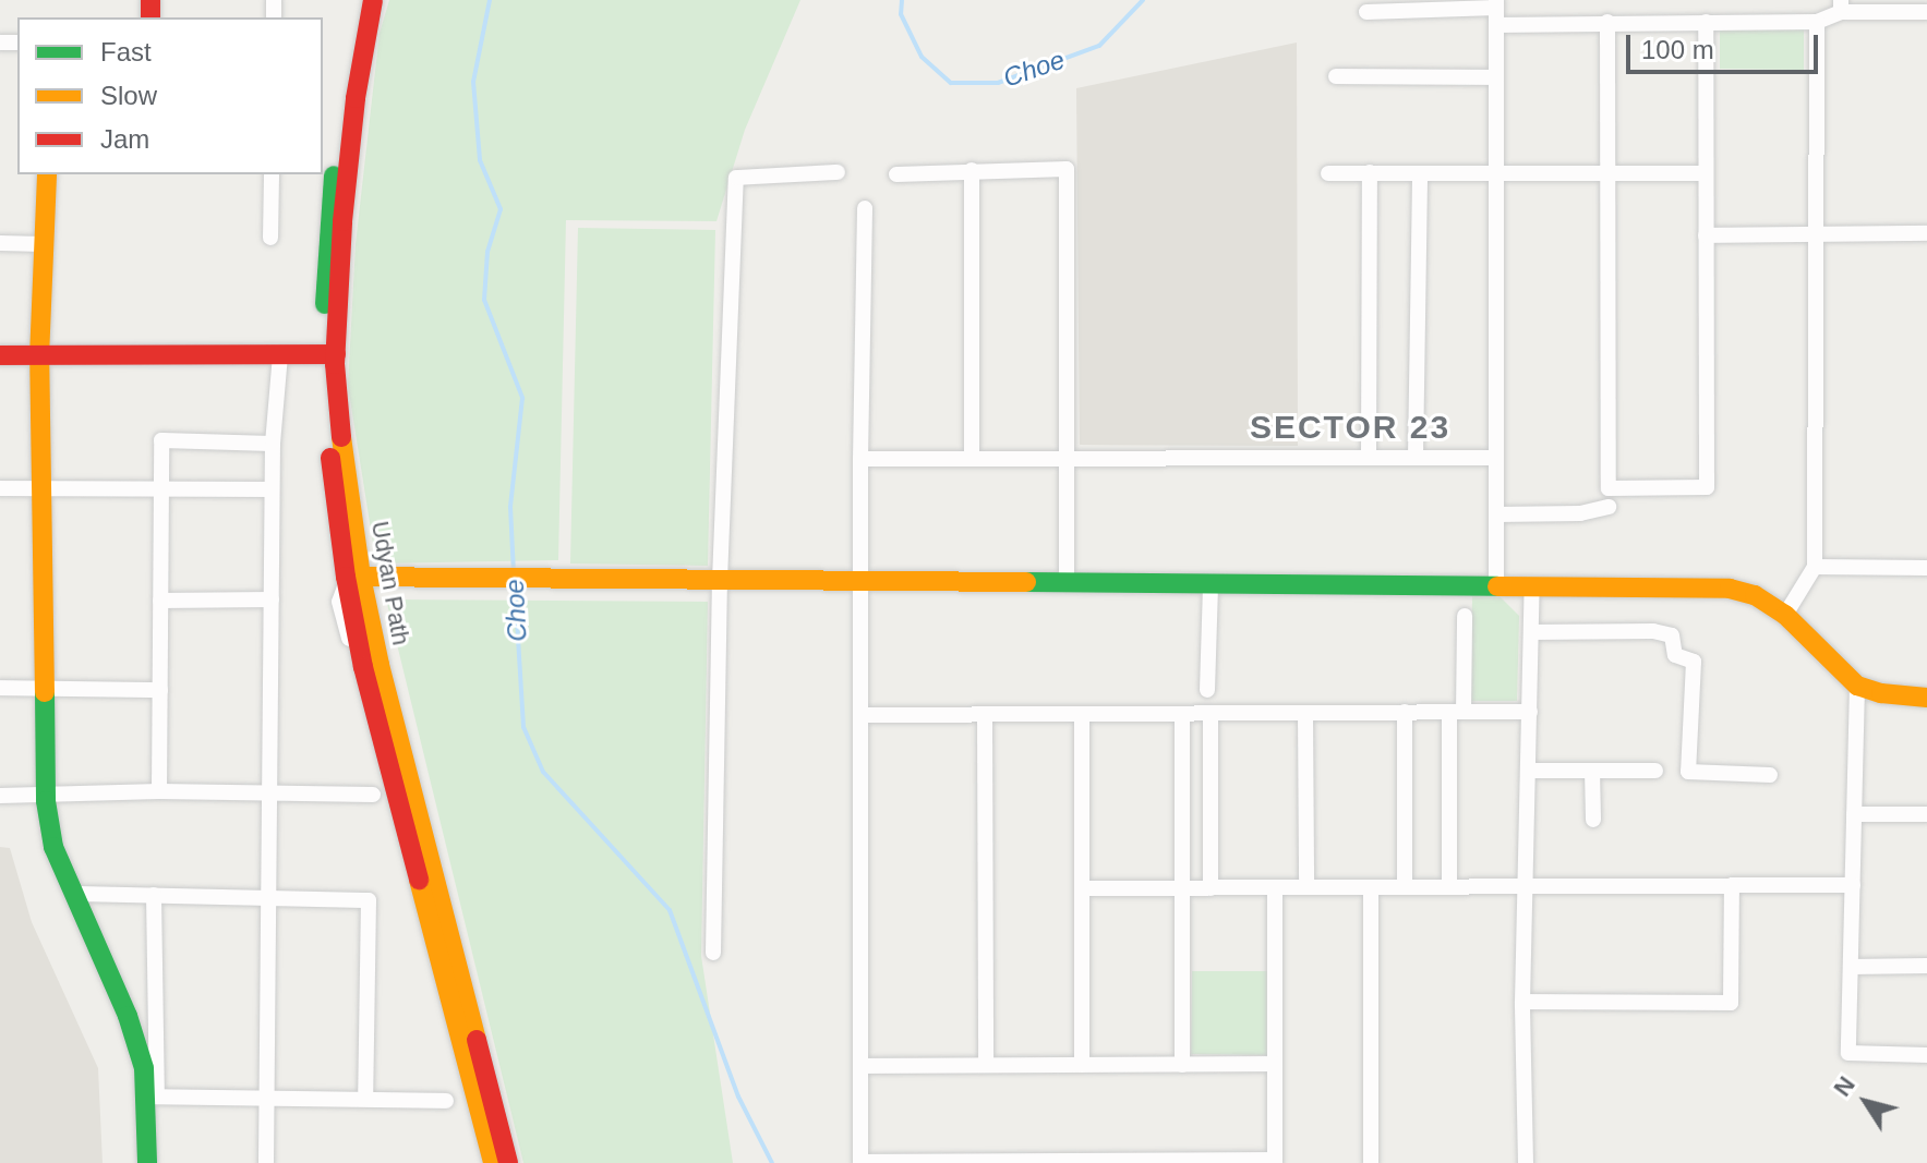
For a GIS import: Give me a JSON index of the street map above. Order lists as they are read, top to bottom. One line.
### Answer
{"streets":{"street":["Udyan Path"]},"districts":["SECTOR 23"],"water":["Choe"],"legend":["Fast","Slow","Jam"],"scale_bar":"100 m","north":"top left"}
